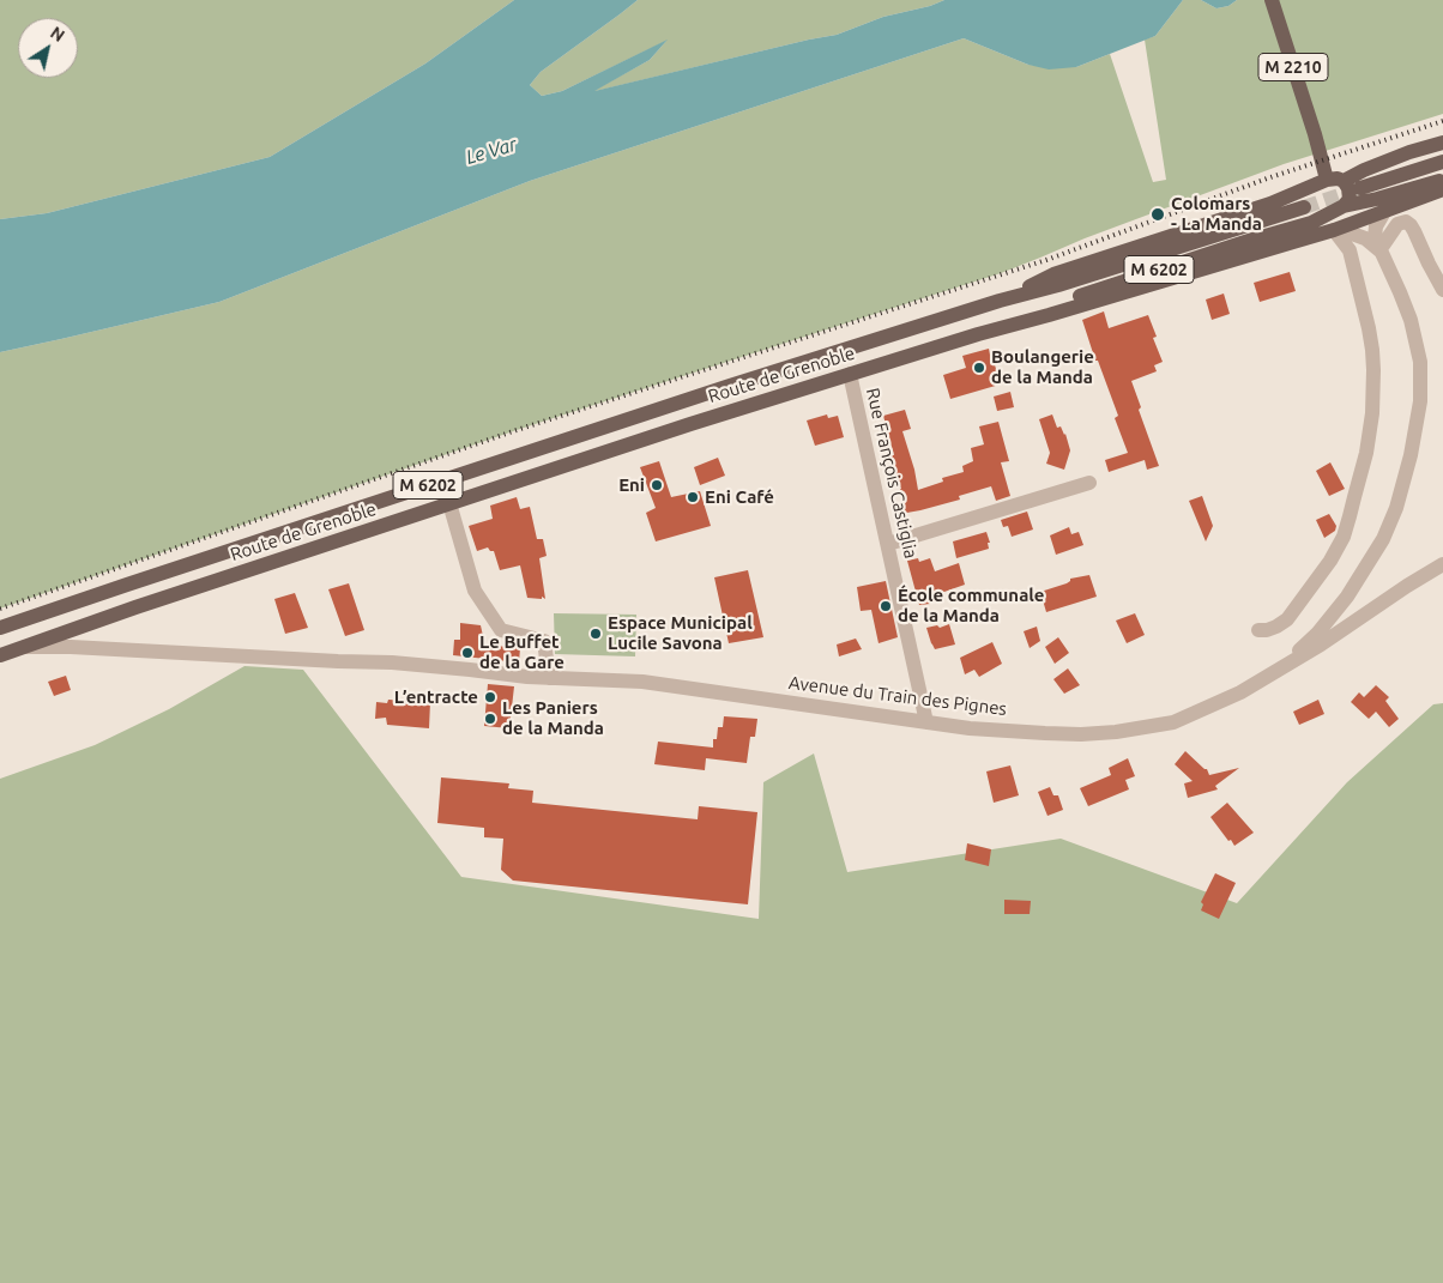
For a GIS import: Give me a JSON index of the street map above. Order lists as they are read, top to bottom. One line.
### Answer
{"streets":{"main road":["M 2210","M 6202","Route de Grenoble"],"street":["Rue François Castiglia","Avenue du Train des Pignes"]},"crossings":[["M 2210","M 6202"],["M 6202","Route de Grenoble"],["M 6202","Avenue du Train des Pignes"],["Route de Grenoble","Rue François Castiglia"],["Route de Grenoble","Avenue du Train des Pignes"],["Rue François Castiglia","Avenue du Train des Pignes"]],"water":["Le Var"],"places":["Colomars - La Manda","Boulangerie de la Manda","Eni","Eni Café","École communale de la Manda","Espace Municipal Lucile Savona","Le Buffet de la Gare","L’entracte","Les Paniers de la Manda"],"north":"top right"}
